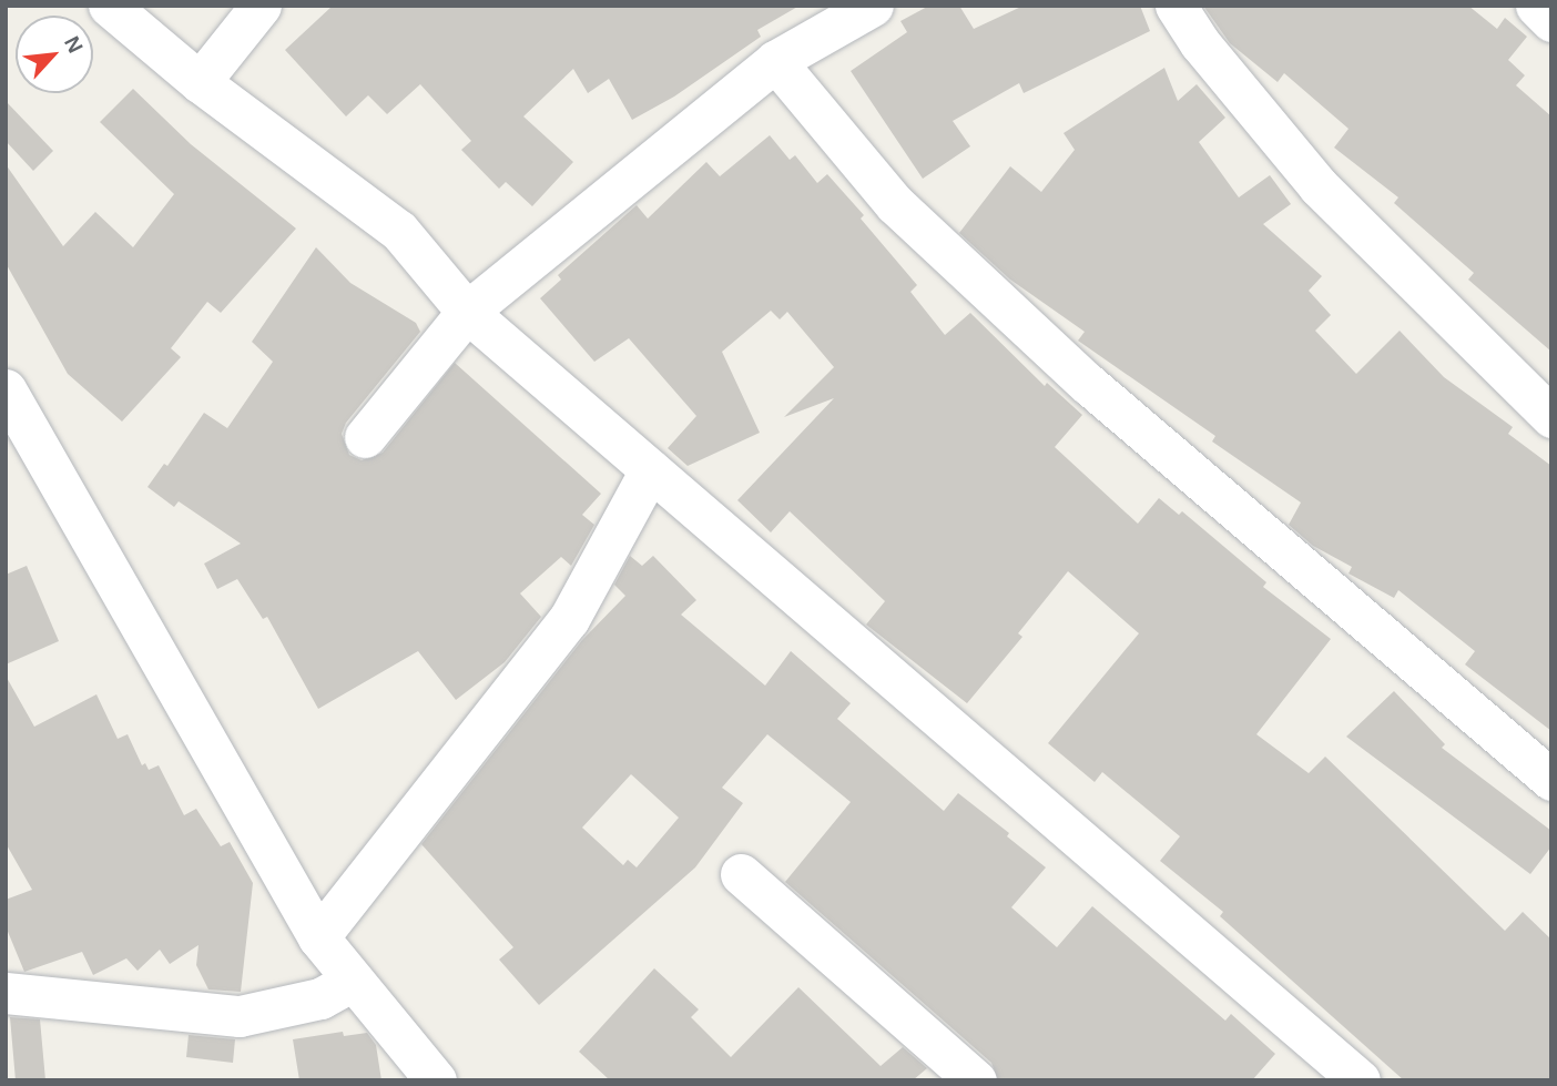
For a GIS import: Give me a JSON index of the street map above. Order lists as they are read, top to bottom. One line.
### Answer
{"north":"top right"}
